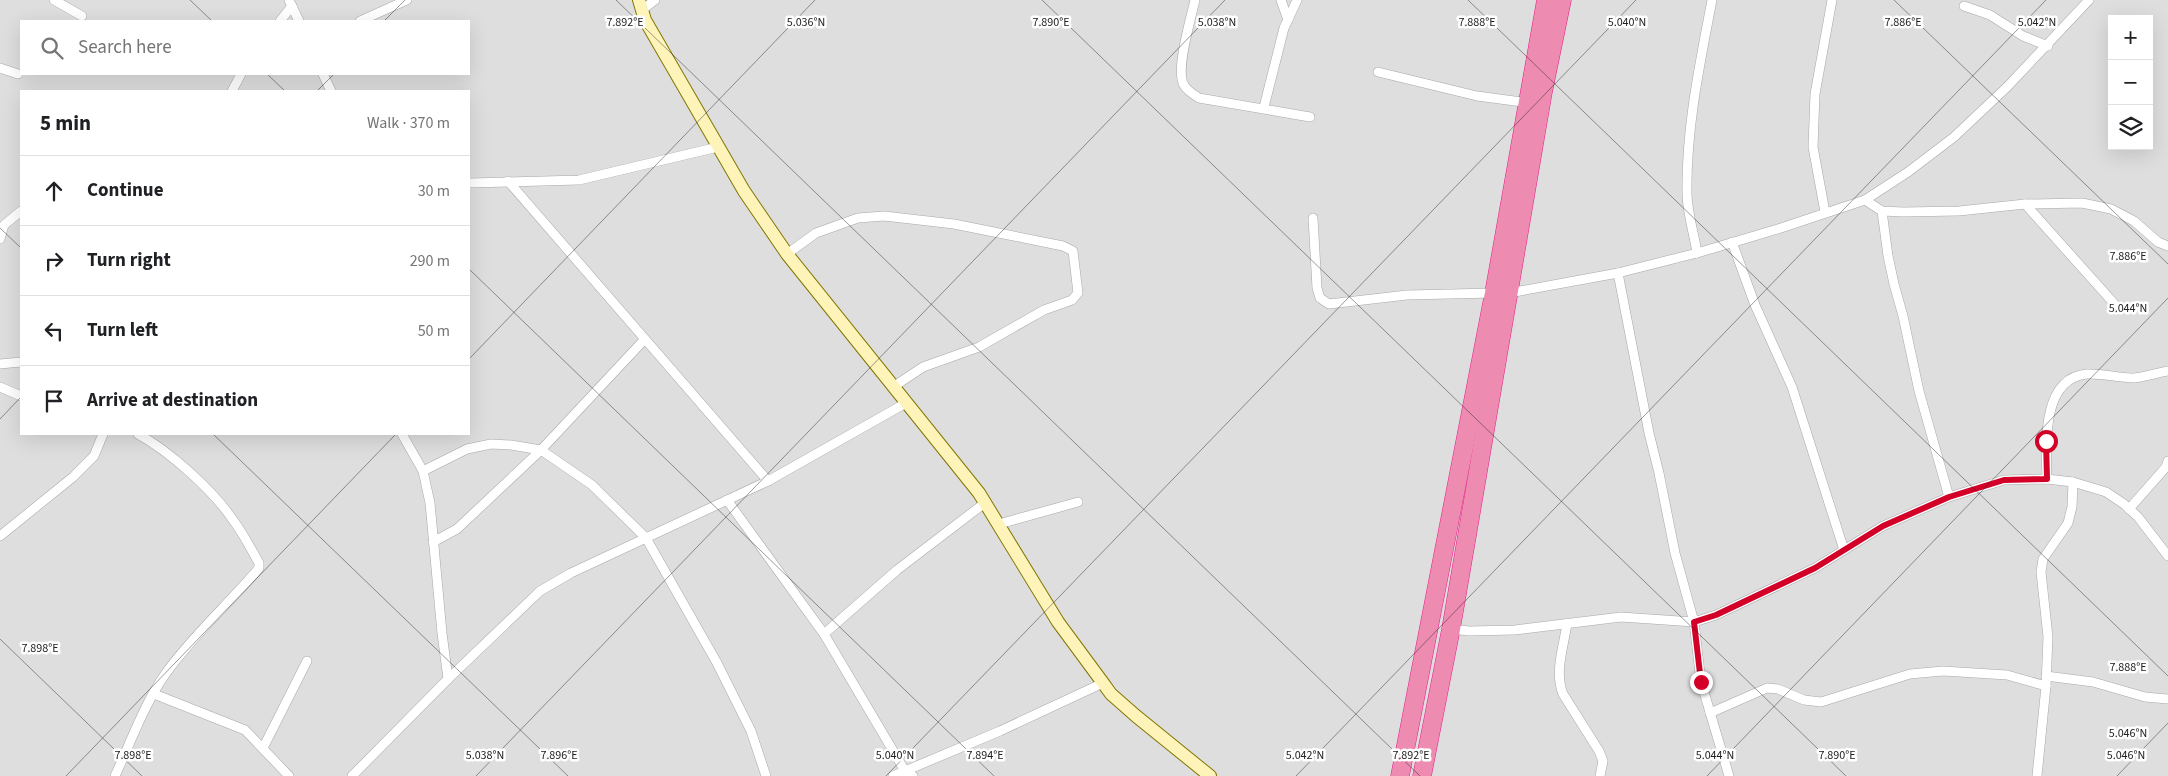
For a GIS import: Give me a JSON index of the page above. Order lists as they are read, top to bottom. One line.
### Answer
{"page":{"map_buttons":["+","−"],"search":"Search here","heading":["5 min","Walk · 370 m"],"list":[["Continue","30 m"],["Turn right","290 m"],["Turn left","50 m"],"Arrive at destination"]},"coordinates":["7.892°E","7.890°E","7.888°E","7.886°E","5.042°N","5.036°N","5.038°N","5.040°N","5.044°N","7.898°E","5.046°N","7.896°E","7.894°E"]}
